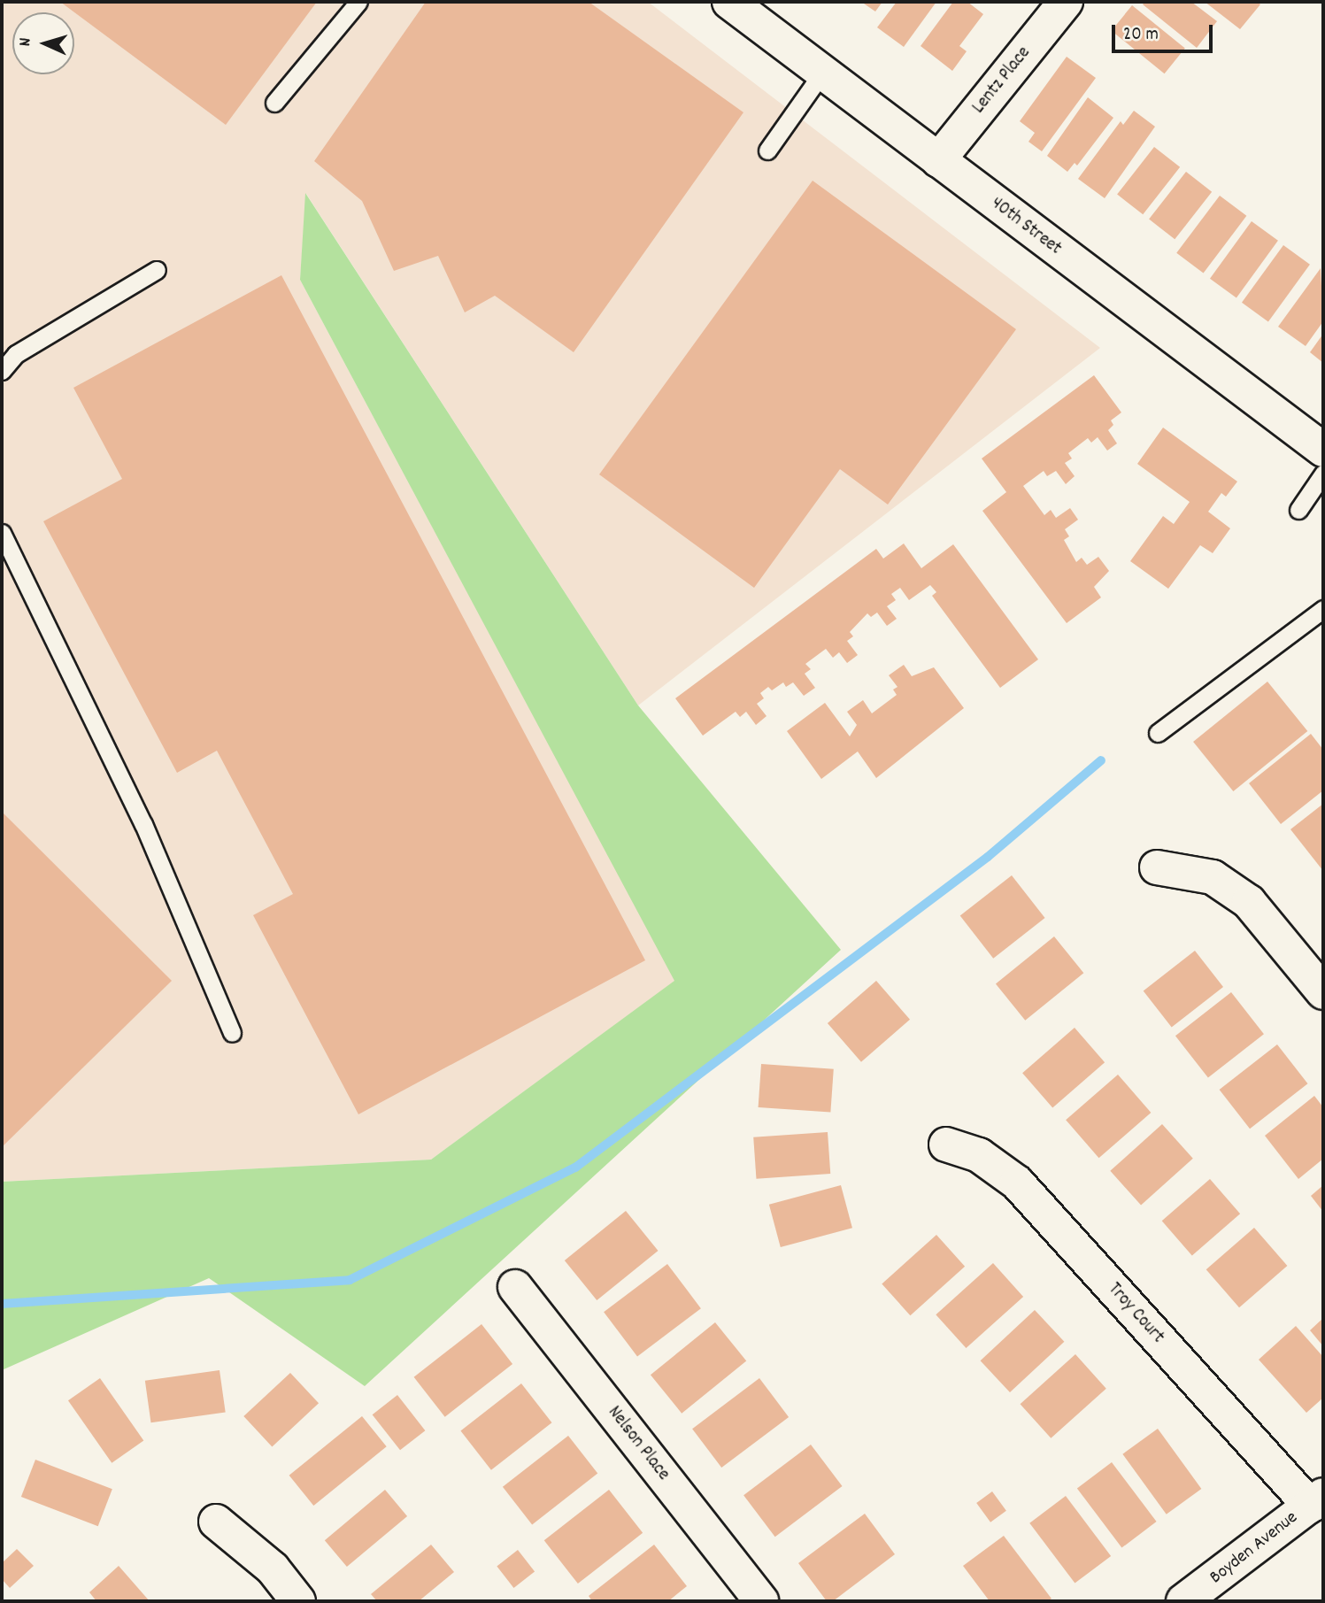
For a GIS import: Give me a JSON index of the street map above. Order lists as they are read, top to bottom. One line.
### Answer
{"streets":{"street":["Lentz Place","40th Street","Troy Court","Nelson Place","Boyden Avenue"]},"crossings":[["Lentz Place","40th Street"],["Troy Court","Boyden Avenue"]],"scale_bar":"20 m","north":"left"}
